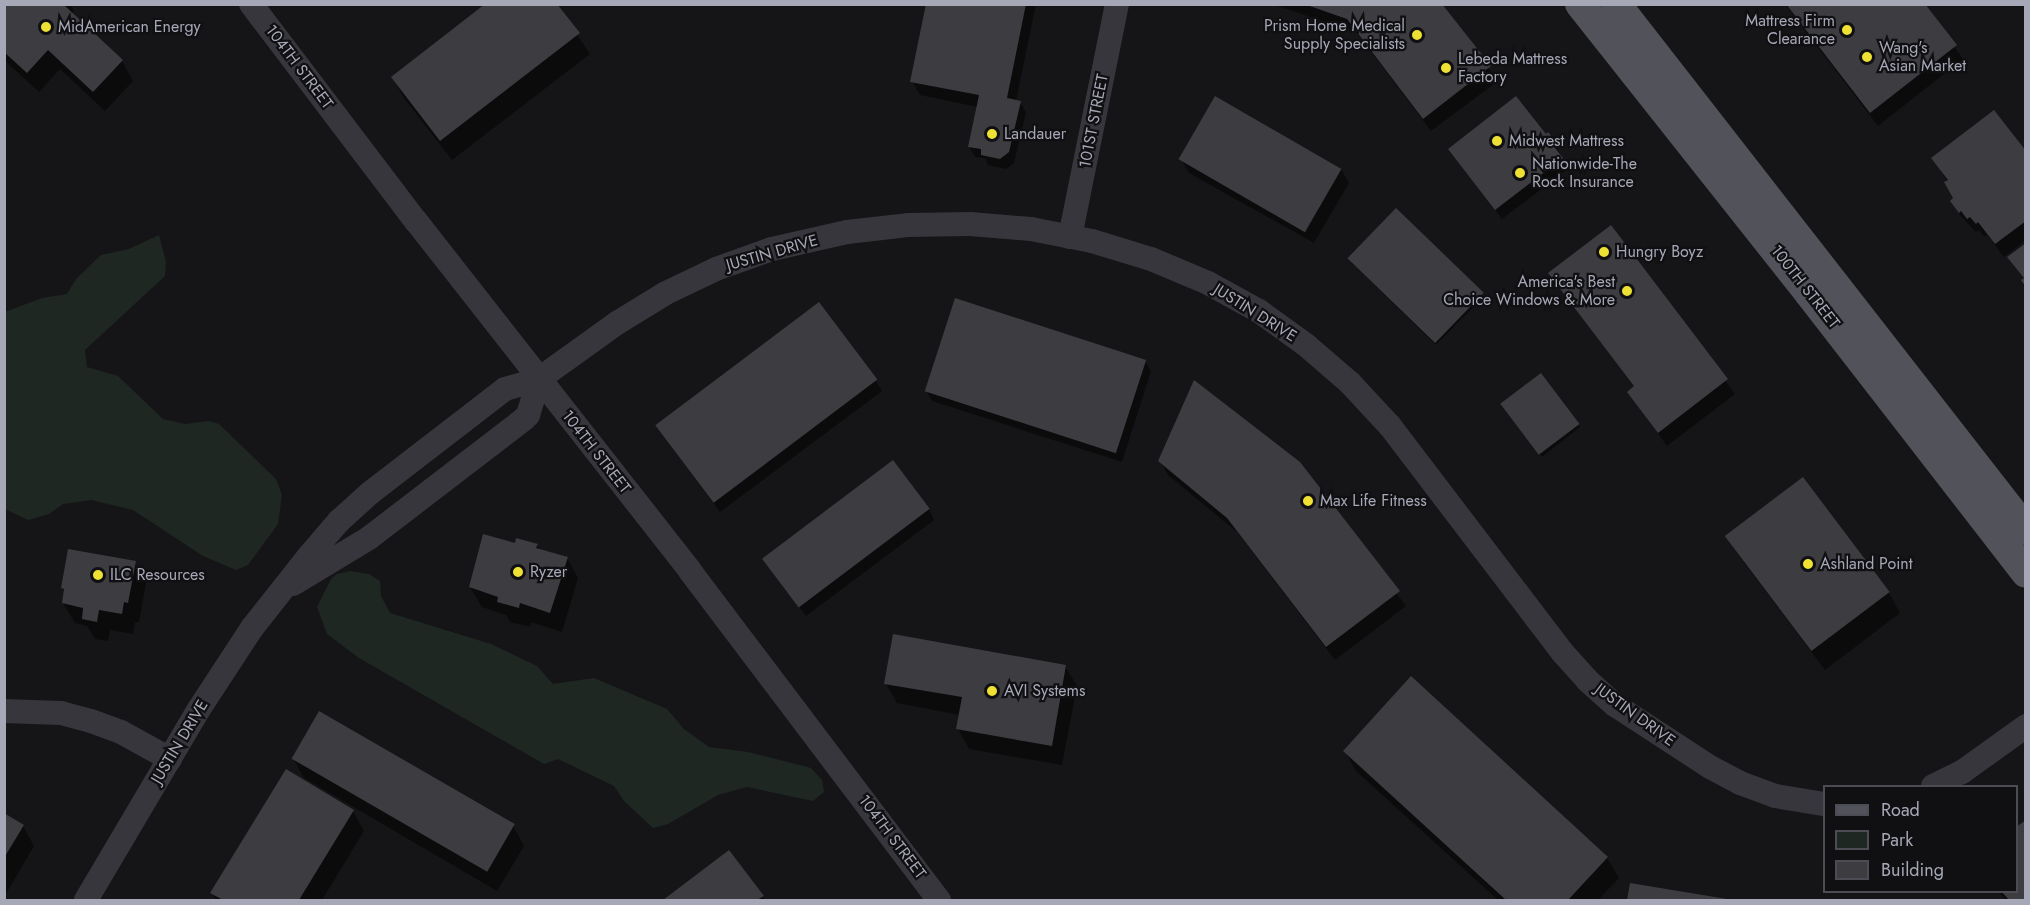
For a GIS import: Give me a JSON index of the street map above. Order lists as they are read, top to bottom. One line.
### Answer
{"streets":{"main road":["100TH STREET"],"street":["104TH STREET","101ST STREET","JUSTIN DRIVE"]},"crossings":[["104TH STREET","JUSTIN DRIVE"],["101ST STREET","JUSTIN DRIVE"]],"places":["MidAmerican Energy","Mattress Firm Clearance","Prism Home Medical Supply Specialists","Wang's Asian Market","Lebeda Mattress Factory","Landauer","Midwest Mattress","Nationwide-The Rock Insurance","Hungry Boyz","America's Best Choice Windows & More","Max Life Fitness","Ashland Point","Ryzer","ILC Resources","AVI Systems"],"legend":["Road","Park","Building"]}
